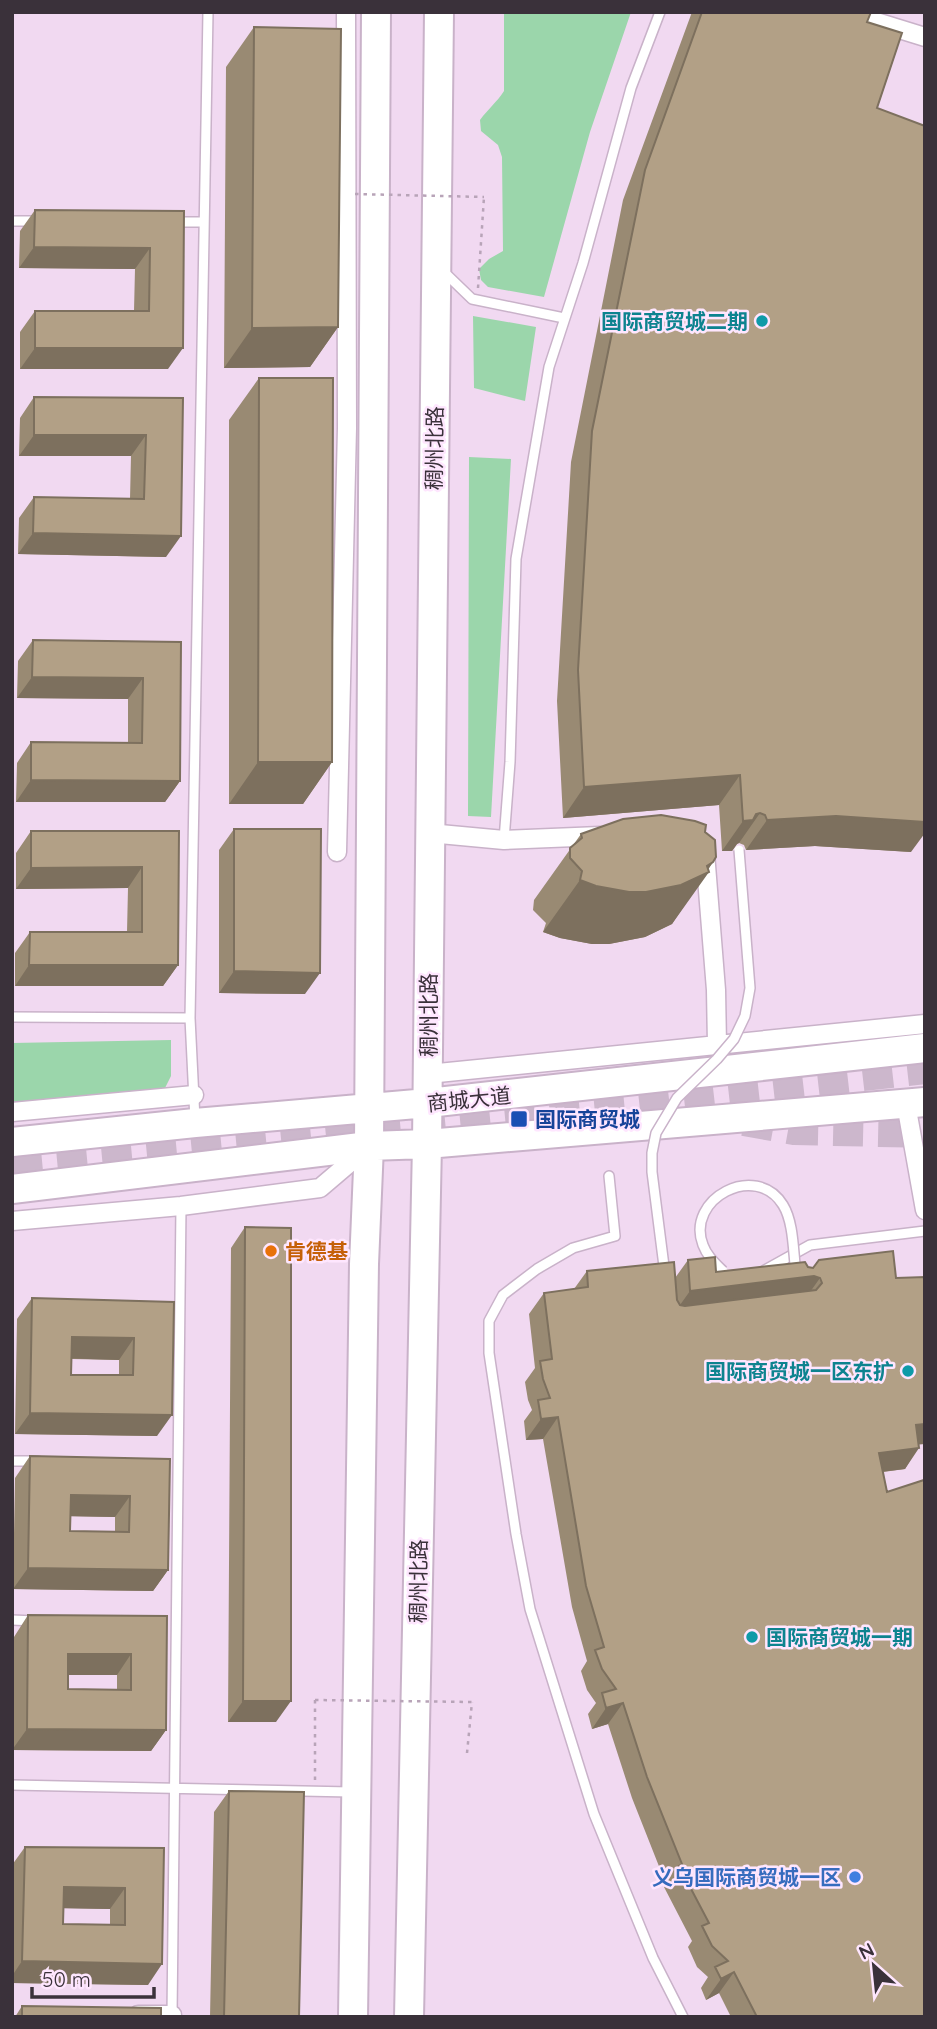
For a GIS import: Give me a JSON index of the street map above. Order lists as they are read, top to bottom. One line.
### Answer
{"streets":{"main road":["稠州北路","商城大道"]},"crossings":[["稠州北路","商城大道"]],"places":{"other":["国际商贸城二期","肯德基","国际商贸城一区东扩","国际商贸城一期","义乌国际商贸城一区"],"transit":["国际商贸城"]},"scale_bar":"50 m","north":"top left"}
